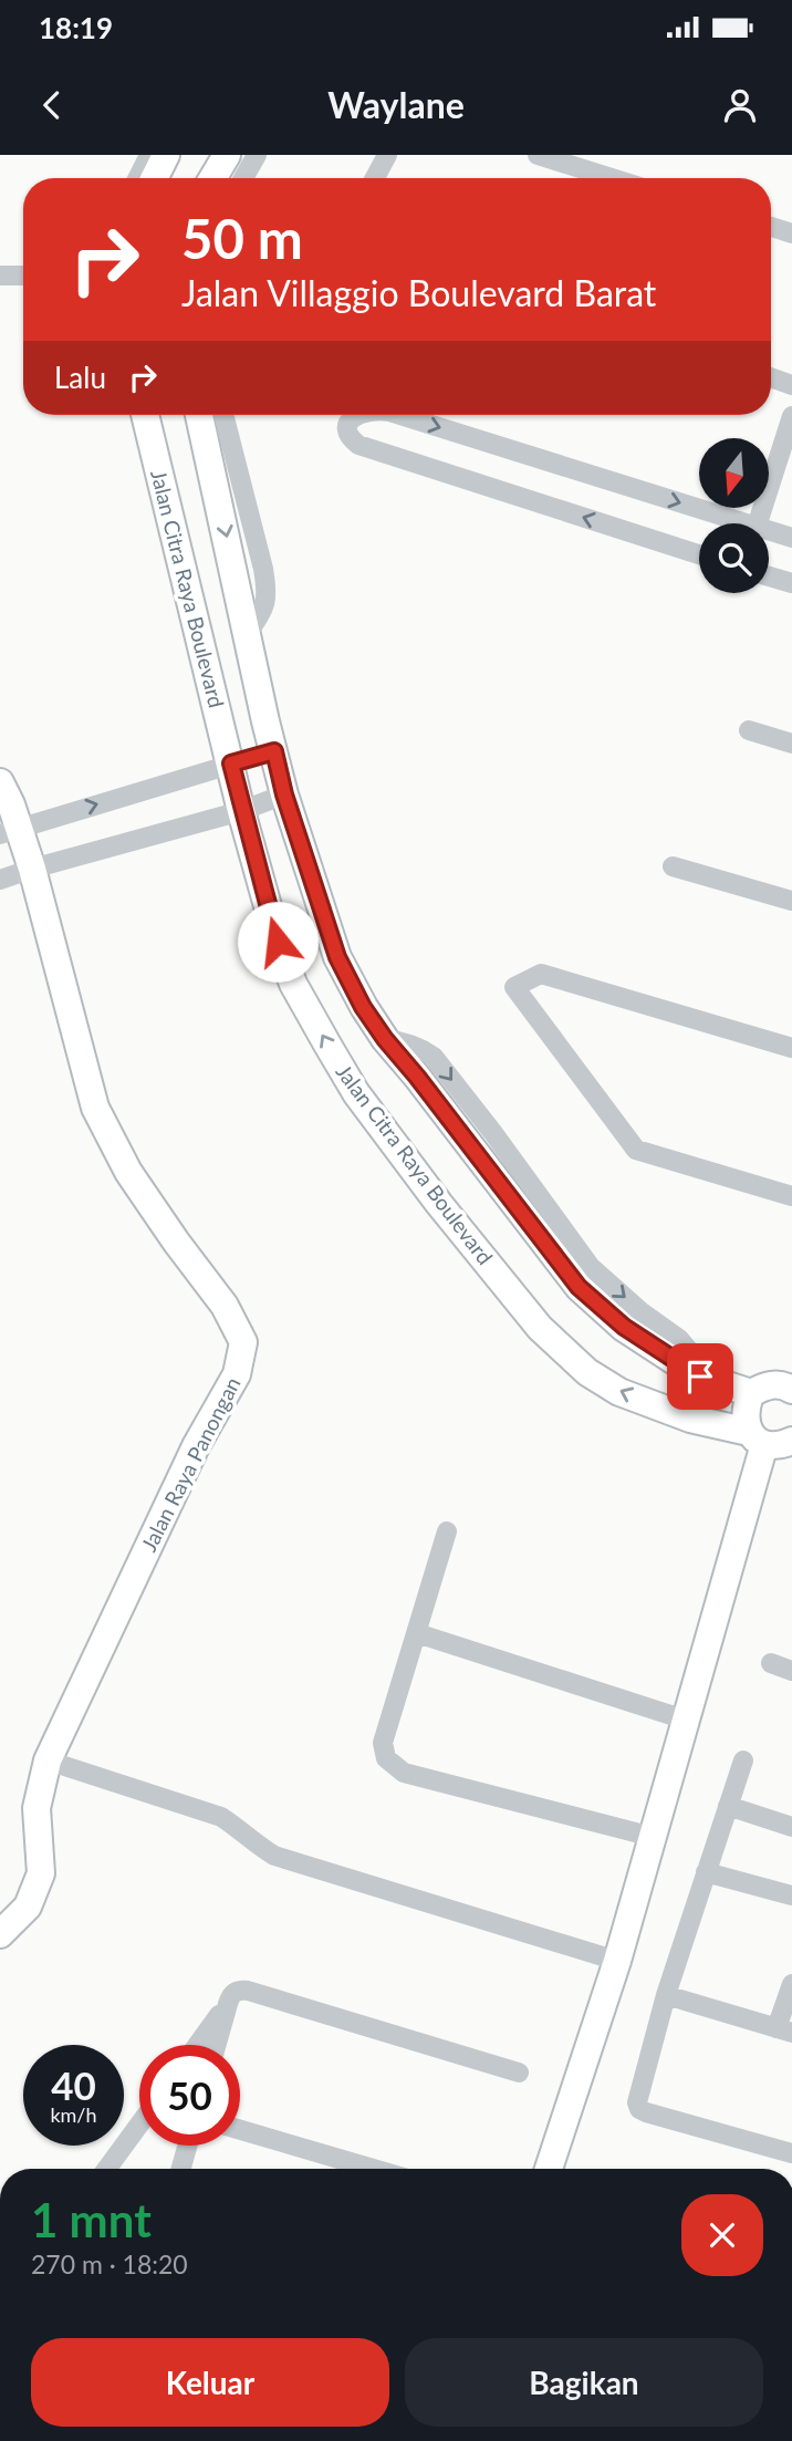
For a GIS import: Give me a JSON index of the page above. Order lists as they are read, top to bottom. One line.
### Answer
{"streets":{"main road":["Jalan Citra Raya Boulevard","Jalan Raya Panongan"]},"north":"bottom","page":{"status":"18:19","header":"Waylane","turn":["50 m","Jalan Villaggio Boulevard Barat"],"then":"Lalu","speed":"40 km/h","limit":"50","heading":["1 mnt","270 m · 18:20"],"buttons":["Keluar","Bagikan"]}}
